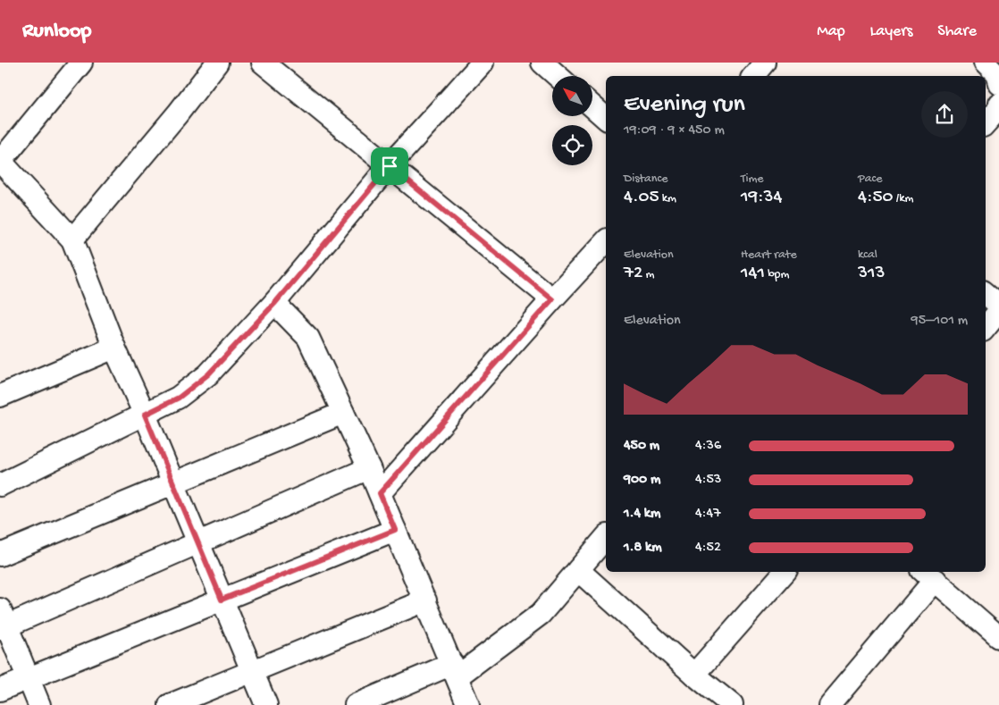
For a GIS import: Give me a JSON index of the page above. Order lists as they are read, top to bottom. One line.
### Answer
{"north":"top left","page":{"header":"Runloop","nav":["Map","Layers","Share"],"heading":["Evening run","19:09 · 9 × 450 m"],"stats":[["Distance","4.05 km"],["Time","19:34"],["Pace","4:50 /km"],["Elevation","72 m"],["Heart rate","141 bpm"],["kcal","313"]],"chart":["Elevation","95–101 m"],"list":[{"name":"450 m","note":"4:36"},{"name":"900 m","note":"4:53"},{"name":"1.4 km","note":"4:47"},{"name":"1.8 km","note":"4:52"}]}}
